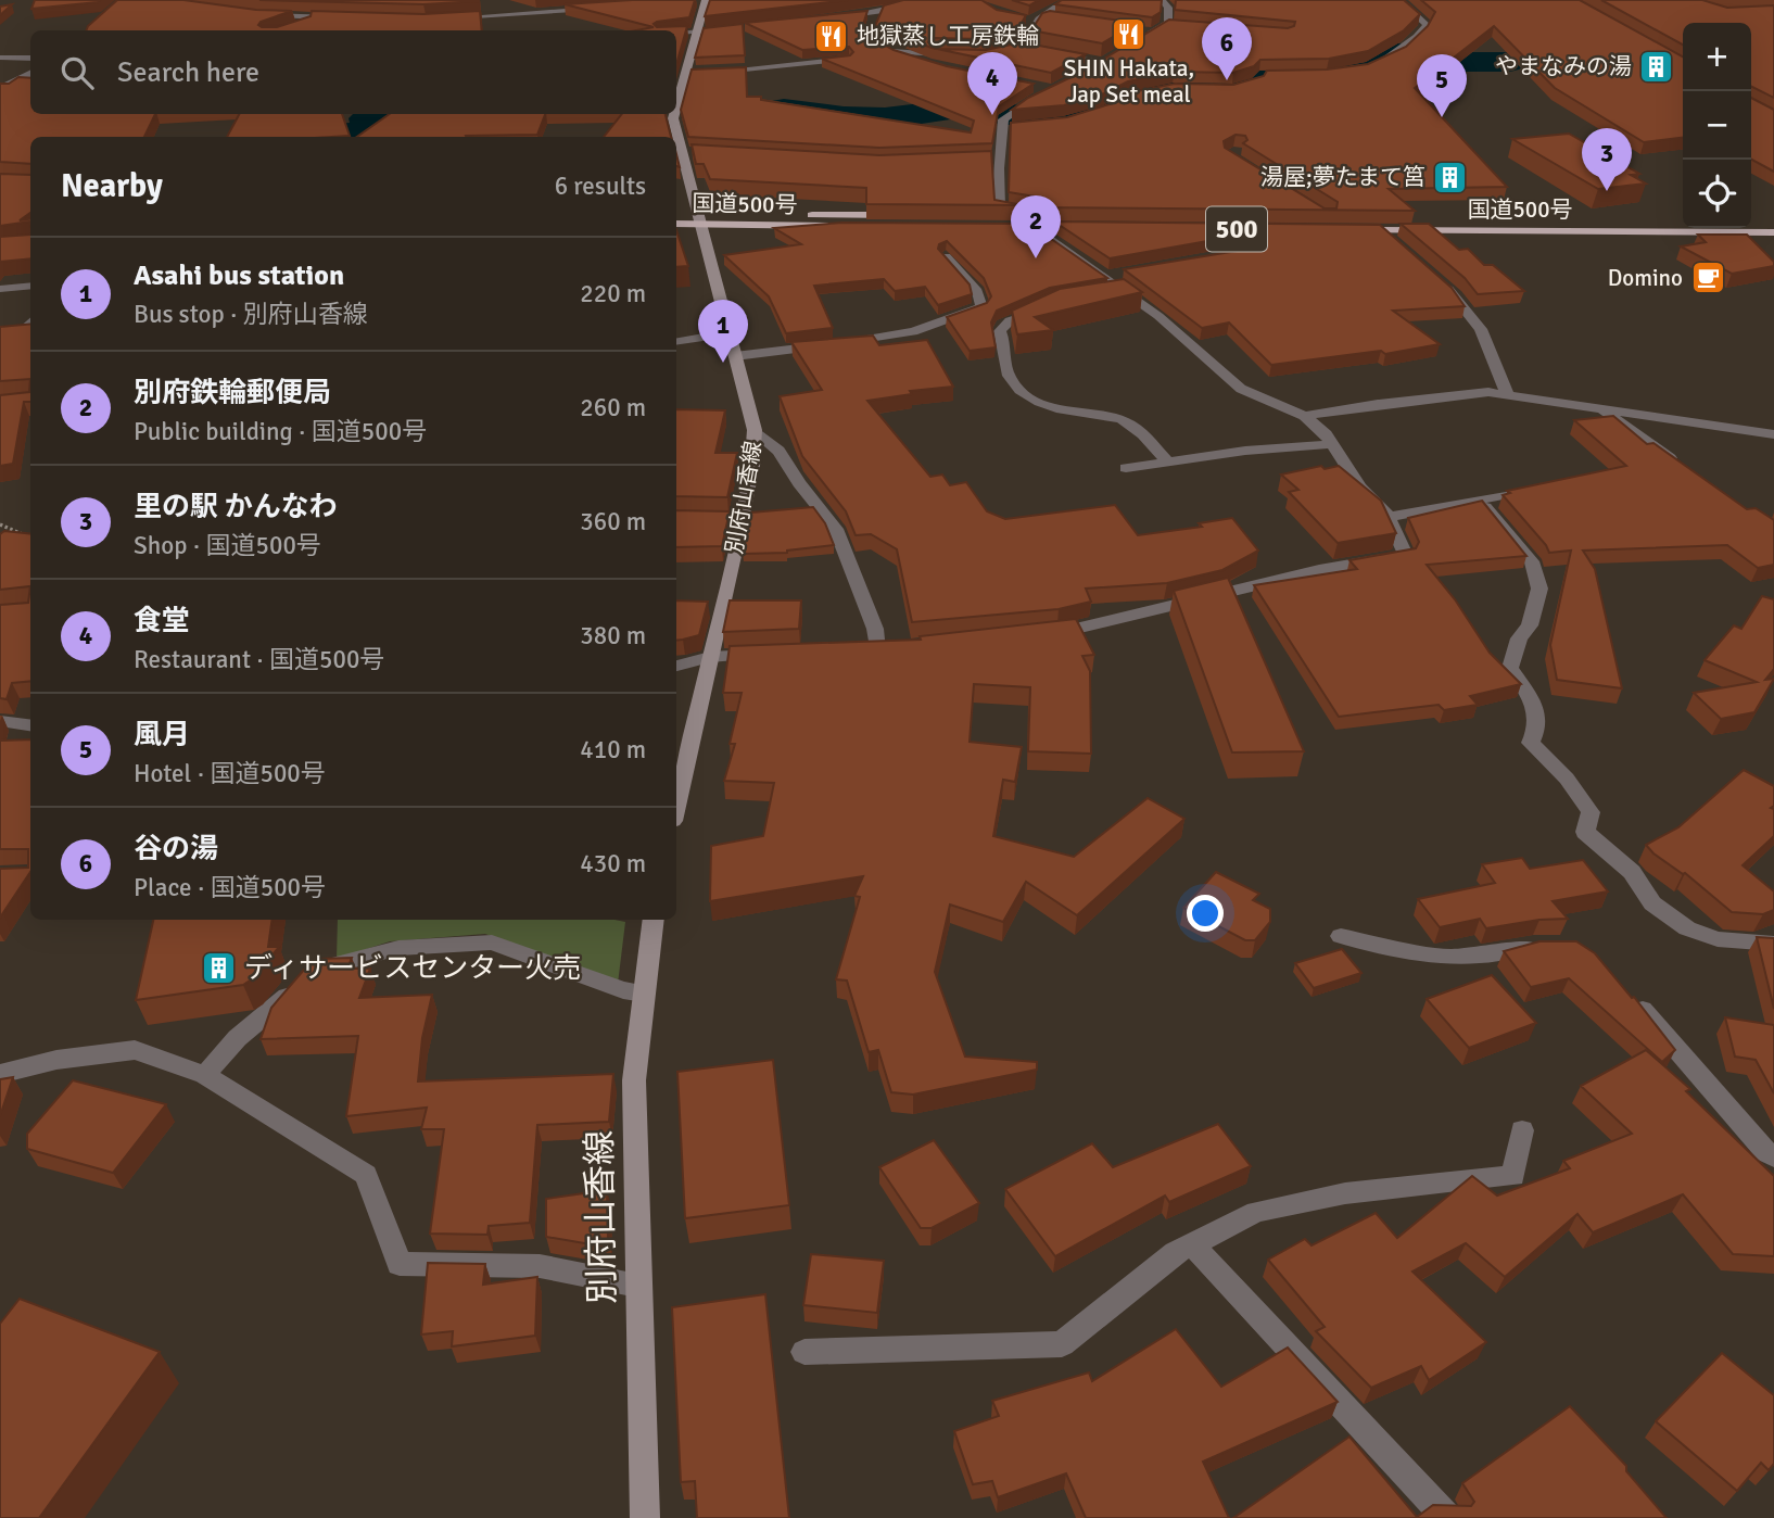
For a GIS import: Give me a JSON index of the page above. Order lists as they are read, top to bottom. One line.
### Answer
{"streets":{"highway":["国道500号"],"main road":["別府山香線"]},"crossings":[["国道500号","別府山香線"]],"places":{"restaurant":["SHIN Hakata, Jap Set meal","地獄蒸し工房鉄輪"],"building":["やまなみの湯","湯屋;夢たまて筥","ディサービスセンター火売"],"cafe":["Domino"]},"page":{"pins":["6","4","5","3","2","1"],"map_buttons":["+","−"],"search":"Search here","heading":["Nearby","6 results"],"list":[{"mark":"1","name":"Asahi bus station","note":"Bus stop · 別府山香線","value":"220 m"},{"mark":"2","name":"別府鉄輪郵便局","note":"Public building · 国道500号","value":"260 m"},{"mark":"3","name":"里の駅 かんなわ","note":"Shop · 国道500号","value":"360 m"},{"mark":"4","name":"食堂","note":"Restaurant · 国道500号","value":"380 m"},{"mark":"5","name":"風月","note":"Hotel · 国道500号","value":"410 m"},{"mark":"6","name":"谷の湯","note":"Place · 国道500号","value":"430 m"}]}}
